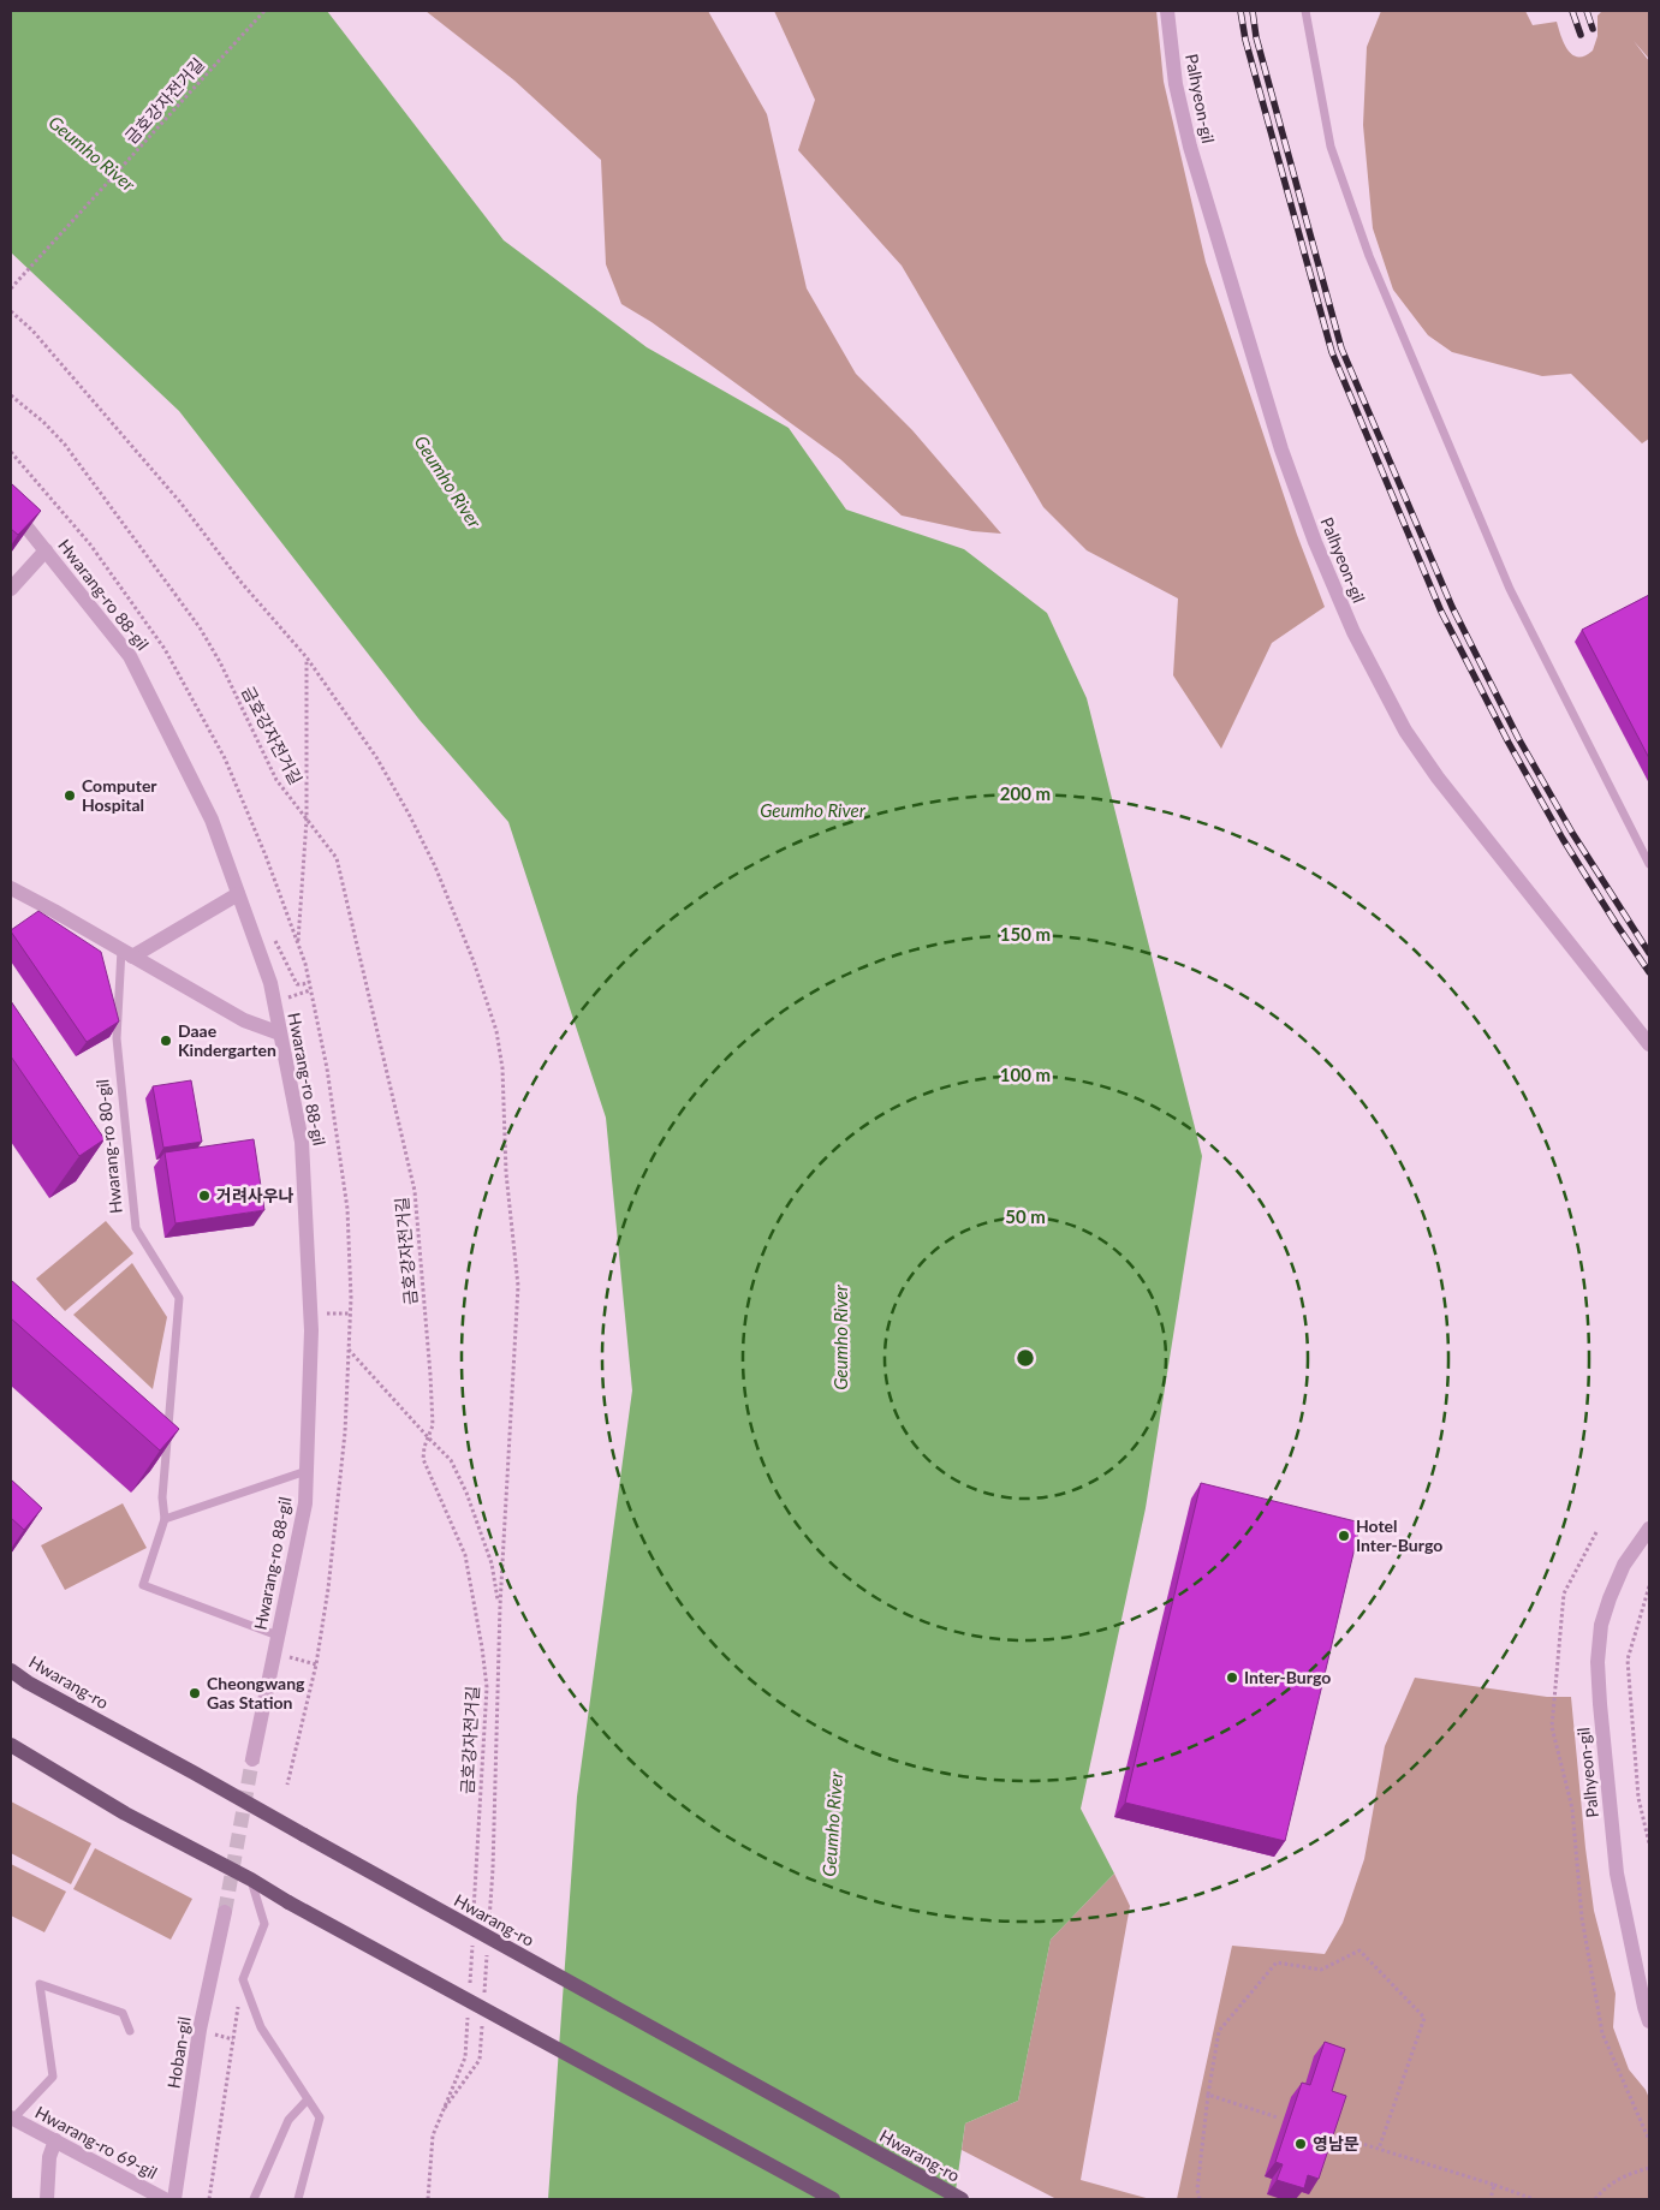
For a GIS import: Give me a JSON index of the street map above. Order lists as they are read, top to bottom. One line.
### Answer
{"streets":{"main road":["Hwarang-ro"],"street":["Palhyeon-gil","Hwarang-ro 88-gil","Hoban-gil","Hwarang-ro 69-gil"],"lane":["Hwarang-ro 80-gil"],"path":["금호강자전거길"]},"water":["Geumho River"],"places":["Computer Hospital","Daae Kindergarten","거려사우나","Hotel Inter-Burgo","Inter-Burgo","Cheongwang Gas Station","영남문"],"rings":["200 m","150 m","100 m","50 m"]}
